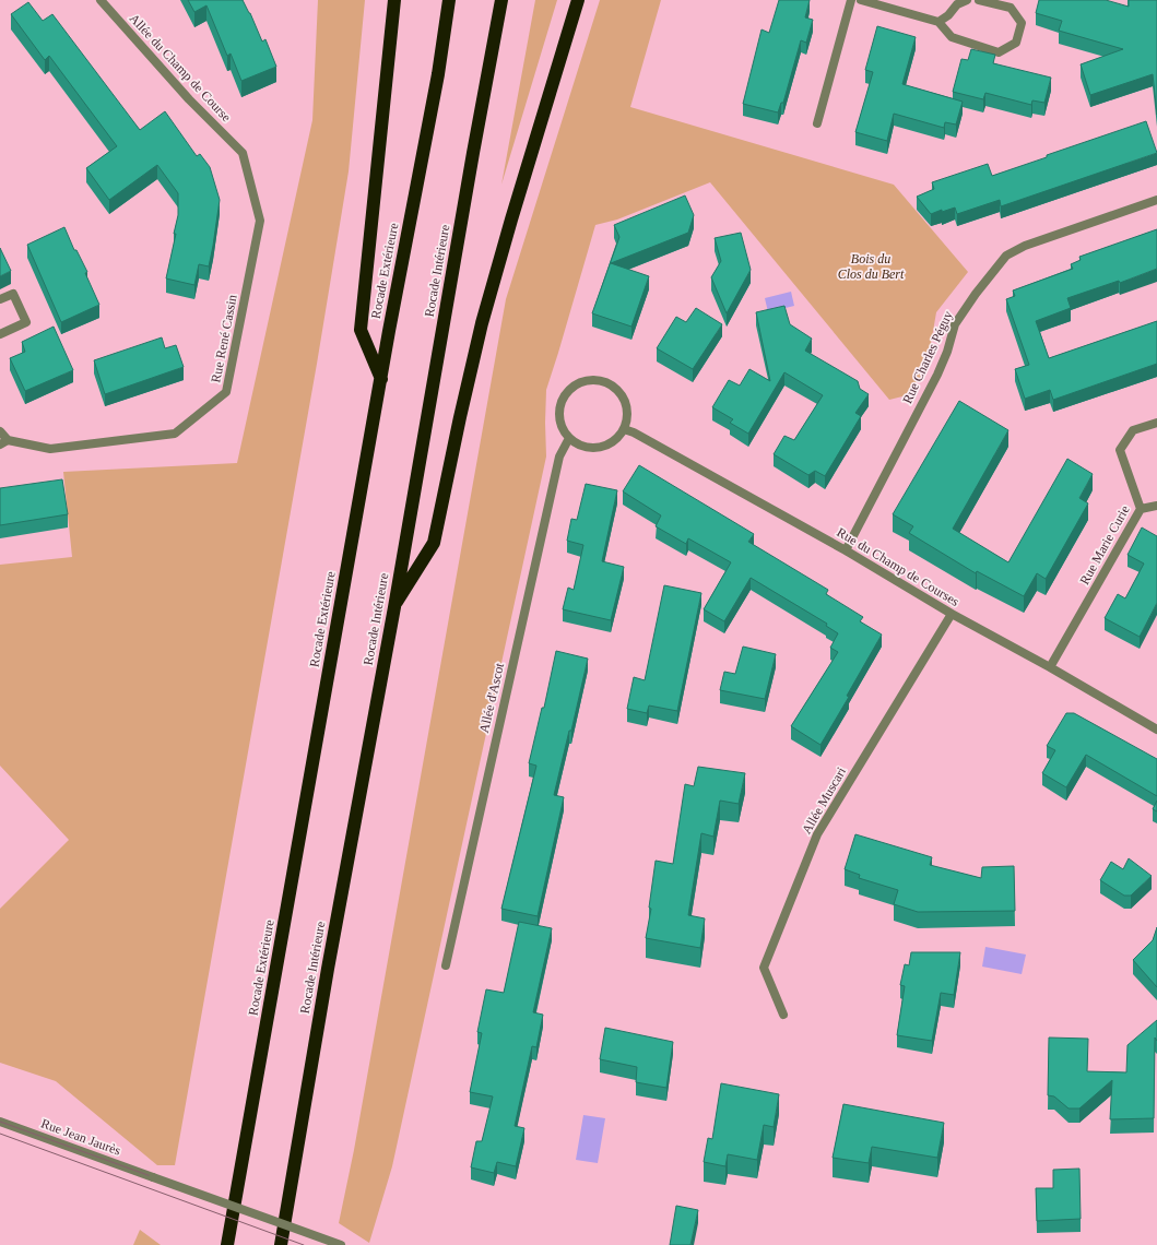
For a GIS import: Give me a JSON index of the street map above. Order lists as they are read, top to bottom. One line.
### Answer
{"streets":{"highway":["Rocade Extérieure","Rocade Intérieure"],"street":["Allée du Champ de Course","Rue René Cassin","Rue Charles Péguy","Rue Marie Curie","Rue du Champ de Courses","Allée d'Ascot","Allée Muscari","Rue Jean Jaurès"]},"crossings":[["Allée du Champ de Course","Rue René Cassin"],["Rue Charles Péguy","Rue du Champ de Courses"],["Rue Marie Curie","Rue du Champ de Courses"],["Rue du Champ de Courses","Allée d'Ascot"],["Rue du Champ de Courses","Allée Muscari"]],"parks":["Bois du Clos du Bert"]}
